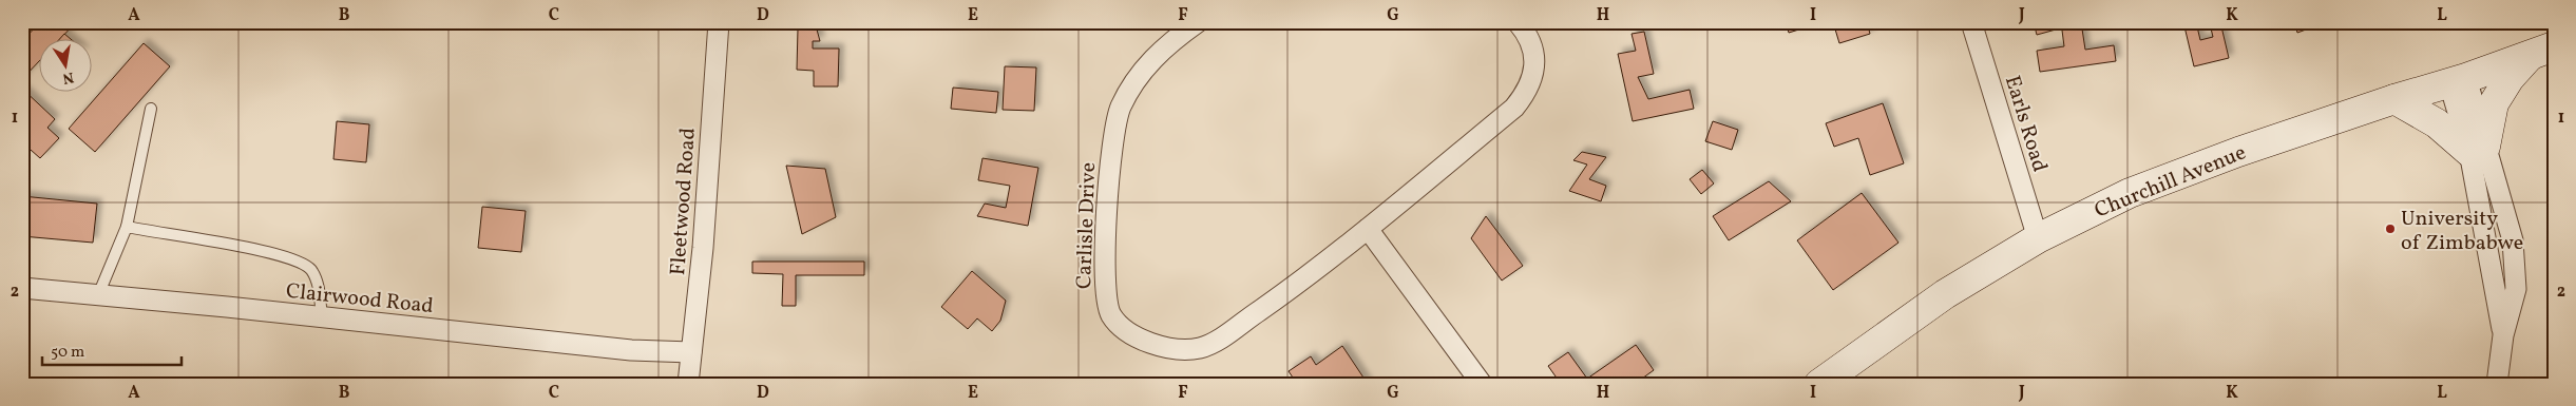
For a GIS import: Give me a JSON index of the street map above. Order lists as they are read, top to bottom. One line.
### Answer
{"streets":{"main road":["Churchill Avenue"],"street":["Earls Road","Fleetwood Road","Carlisle Drive","Clairwood Road"]},"crossings":[["Earls Road","Churchill Avenue"],["Fleetwood Road","Clairwood Road"]],"places":["University of Zimbabwe"],"scale_bar":"50 m","north":"bottom","grid":{"columns":["A","B","C","D","E","F","G","H","I","J","K","L"],"rows":["1","2"]}}
